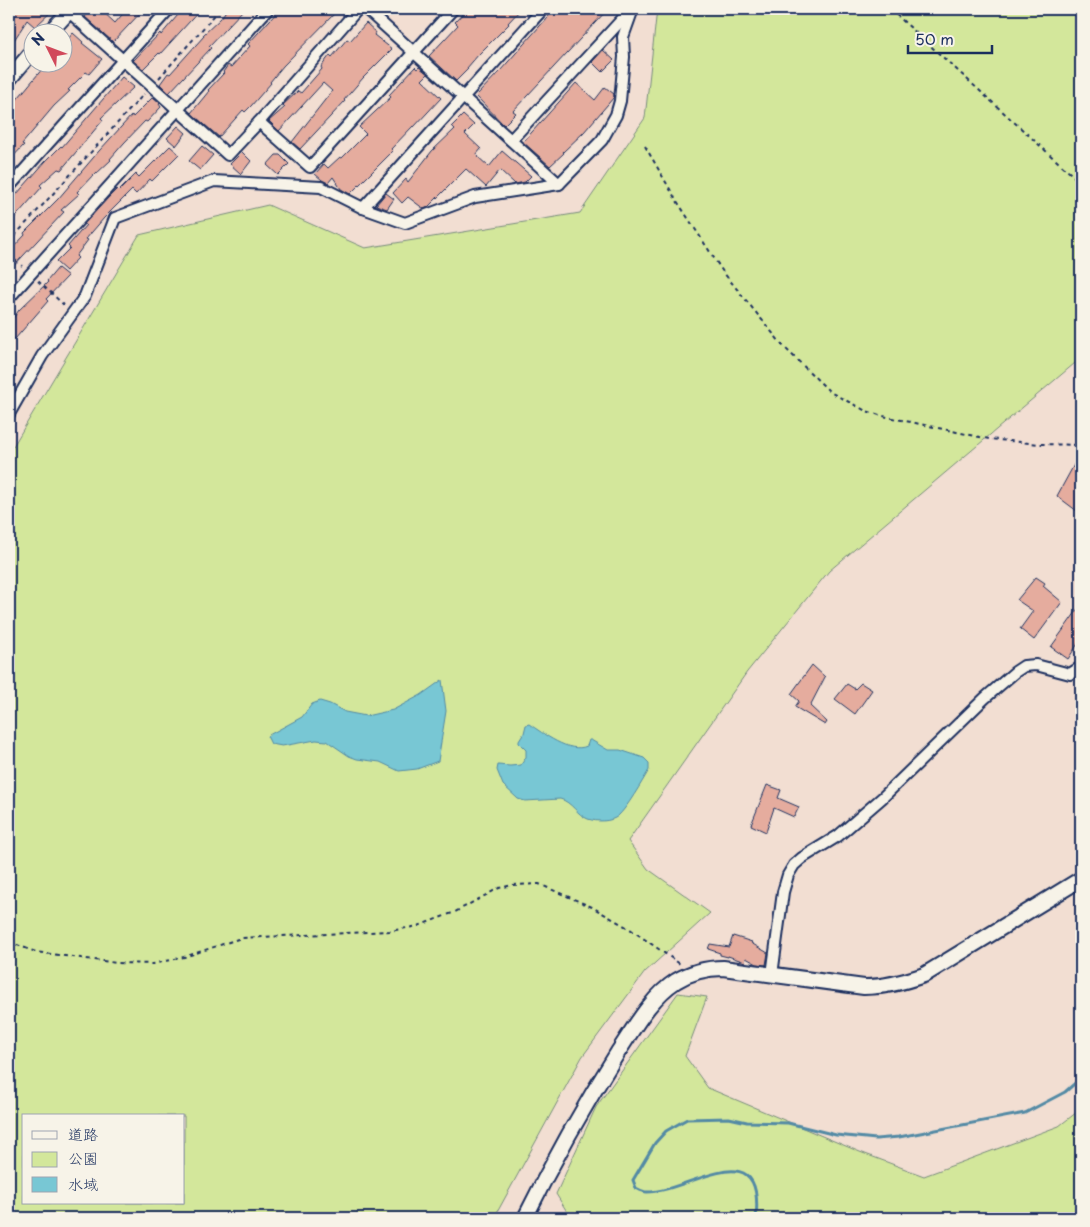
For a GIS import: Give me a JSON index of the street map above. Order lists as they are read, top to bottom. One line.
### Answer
{"legend":["道路","公園","水域"],"scale_bar":"50 m","north":"top left"}
